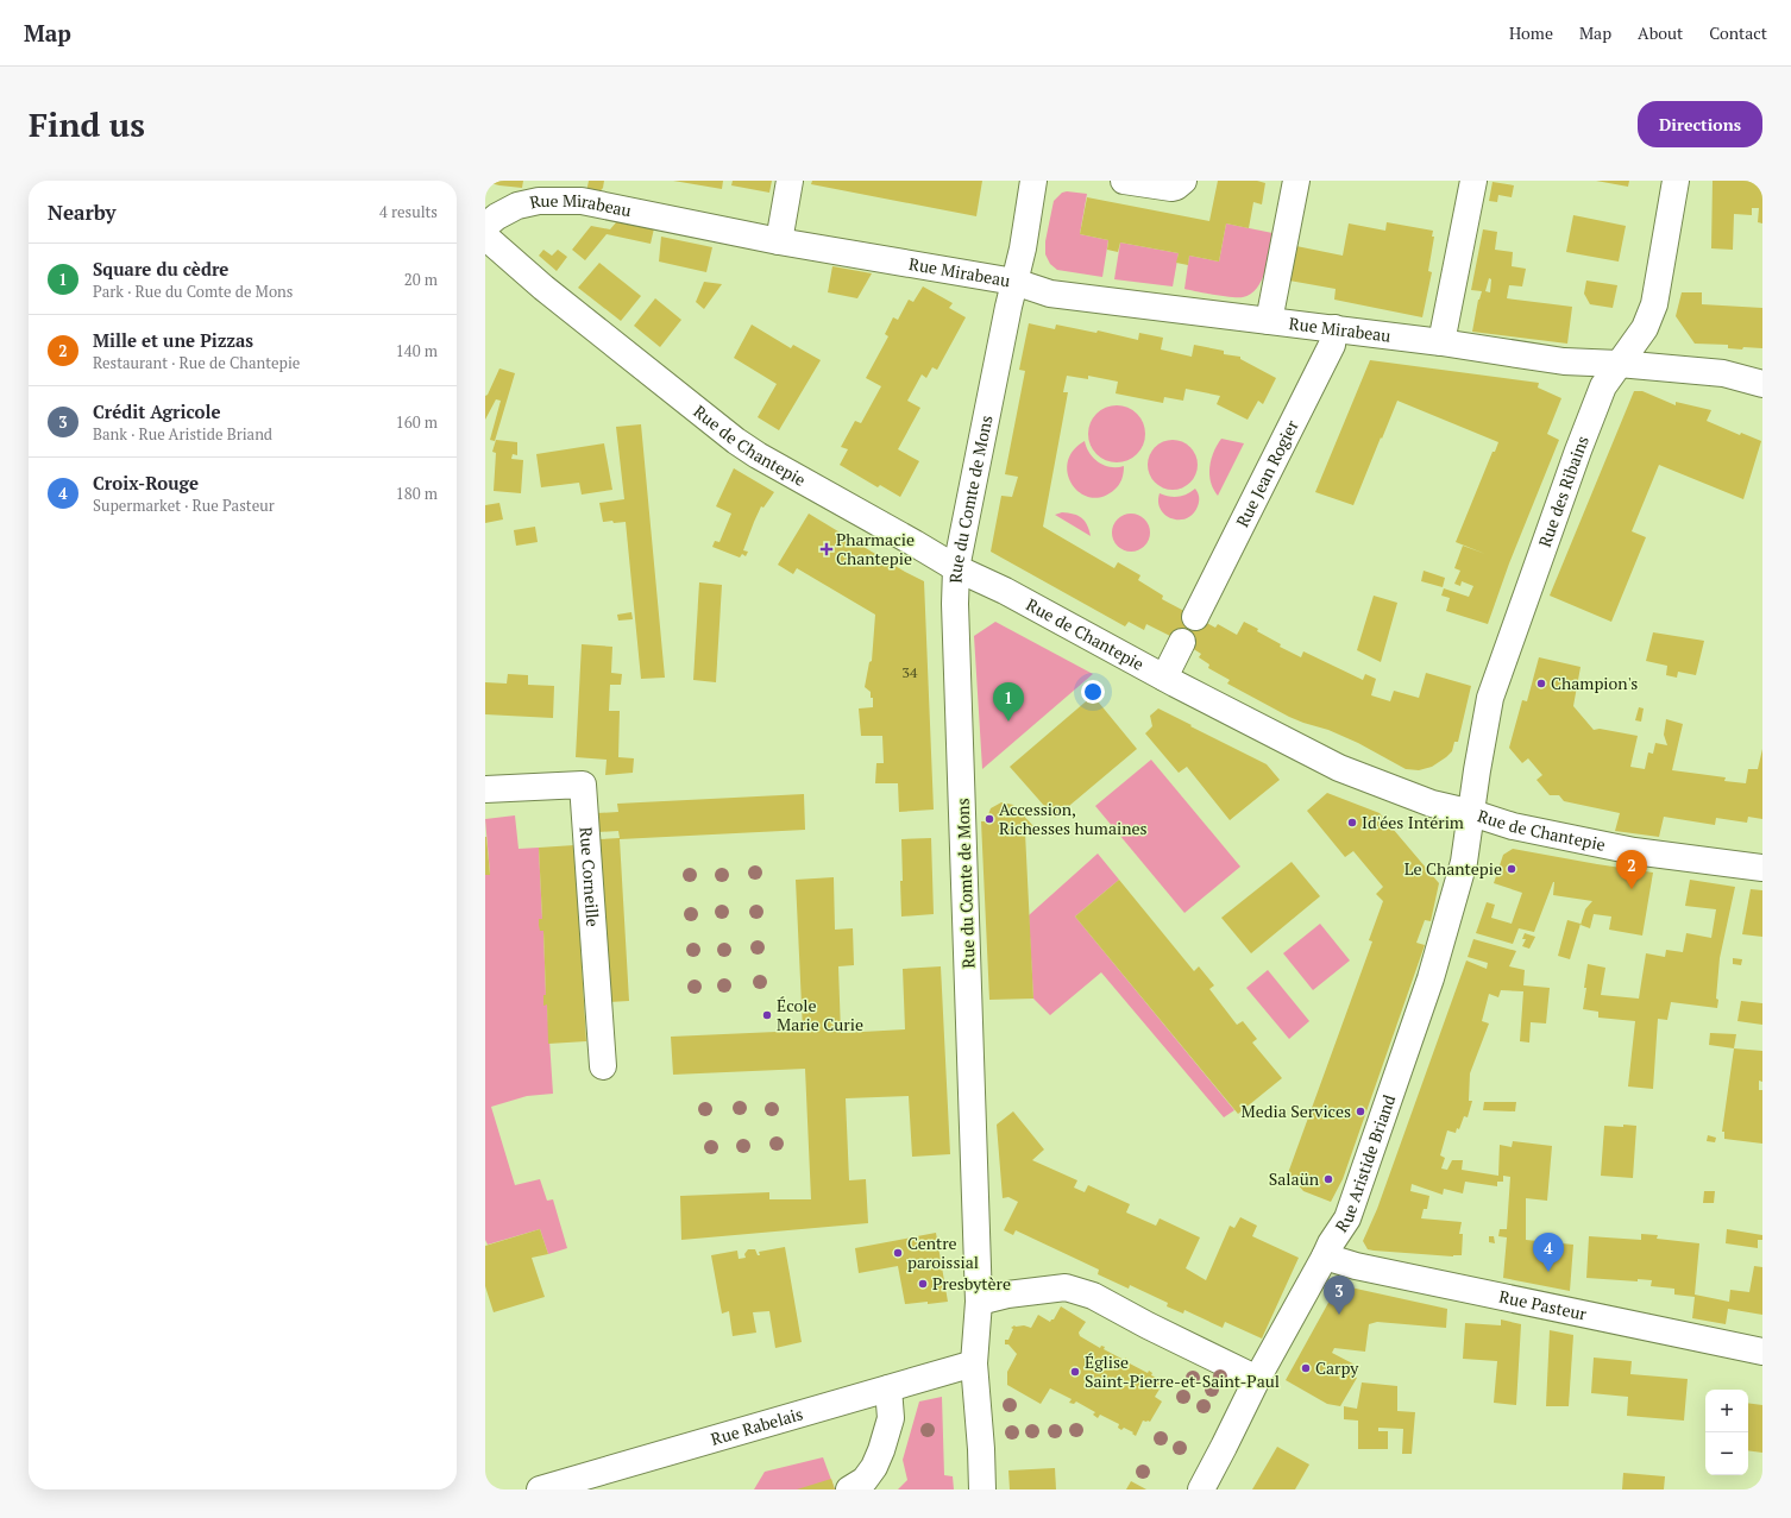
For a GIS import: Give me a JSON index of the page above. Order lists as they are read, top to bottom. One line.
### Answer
{"streets":{"street":["Rue Mirabeau","Rue de Chantepie","Rue Jean Rogier","Rue des Ribains","Rue du Comte de Mons","Rue Corneille","Rue Aristide Briand","Rue Pasteur","Rue Rabelais"]},"crossings":[["Rue Mirabeau","Rue Jean Rogier"],["Rue Mirabeau","Rue des Ribains"],["Rue Mirabeau","Rue du Comte de Mons"],["Rue de Chantepie","Rue des Ribains"],["Rue de Chantepie","Rue du Comte de Mons"],["Rue de Chantepie","Rue Aristide Briand"],["Rue des Ribains","Rue Aristide Briand"],["Rue du Comte de Mons","Rue Rabelais"],["Rue Aristide Briand","Rue Pasteur"]],"places":{"health":["Pharmacie Chantepie"],"other":["Champion's","Accession, Richesses humaines","Id'ées Intérim","Le Chantepie","École Marie Curie","Media Services","Salaün","Centre paroissial","Presbytère","Carpy","Église Saint-Pierre-et-Saint-Paul"]},"house_numbers":["34"],"page":{"header":"Map","nav":["Home","Map","About","Contact"],"buttons":"Directions","title":"Find us","heading":["Nearby","4 results"],"list":[{"mark":"1","name":"Square du cèdre","note":"Park · Rue du Comte de Mons","value":"20 m"},{"mark":"2","name":"Mille et une Pizzas","note":"Restaurant · Rue de Chantepie","value":"140 m"},{"mark":"3","name":"Crédit Agricole","note":"Bank · Rue Aristide Briand","value":"160 m"},{"mark":"4","name":"Croix-Rouge","note":"Supermarket · Rue Pasteur","value":"180 m"}],"pins":["1","2","4","3"],"map_buttons":["+","−"]}}
